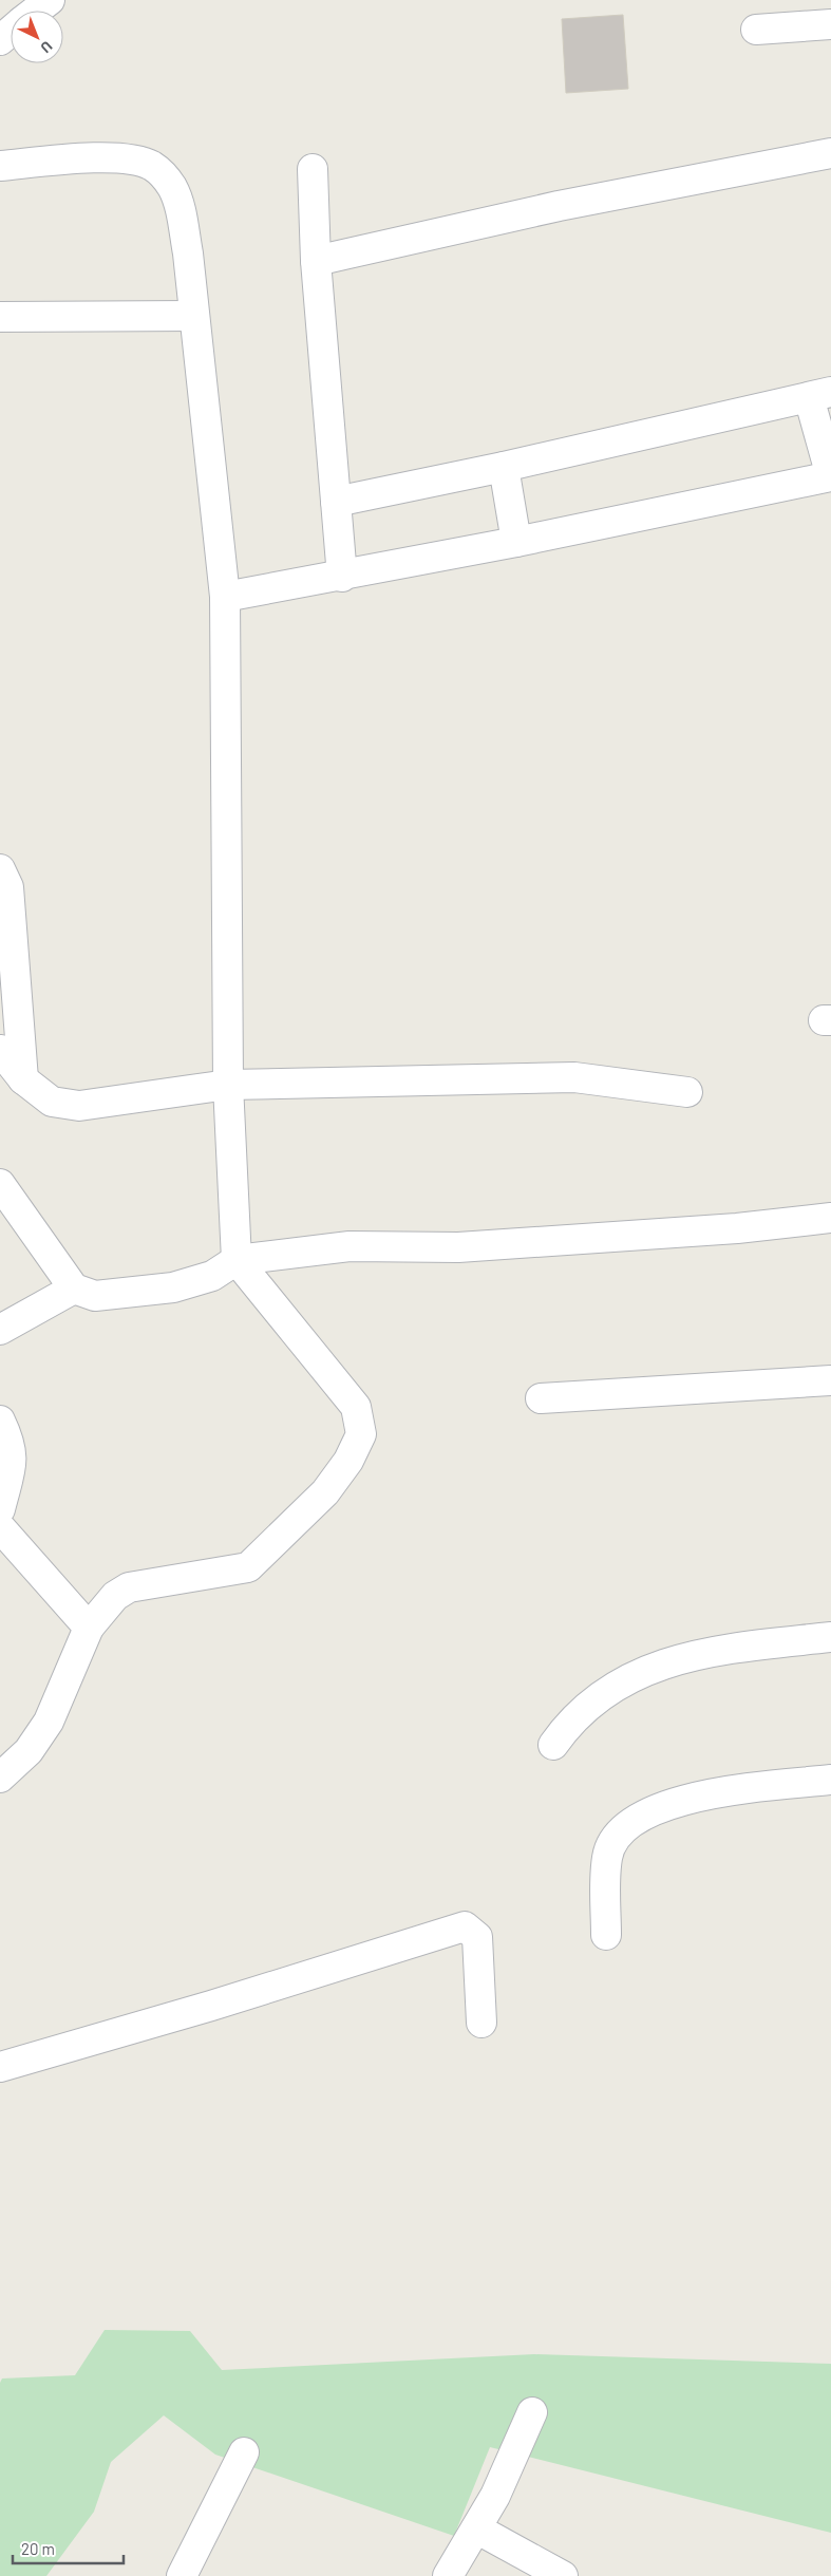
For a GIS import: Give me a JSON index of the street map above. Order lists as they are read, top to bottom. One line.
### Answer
{"scale_bar":"20 m","north":"bottom right"}
